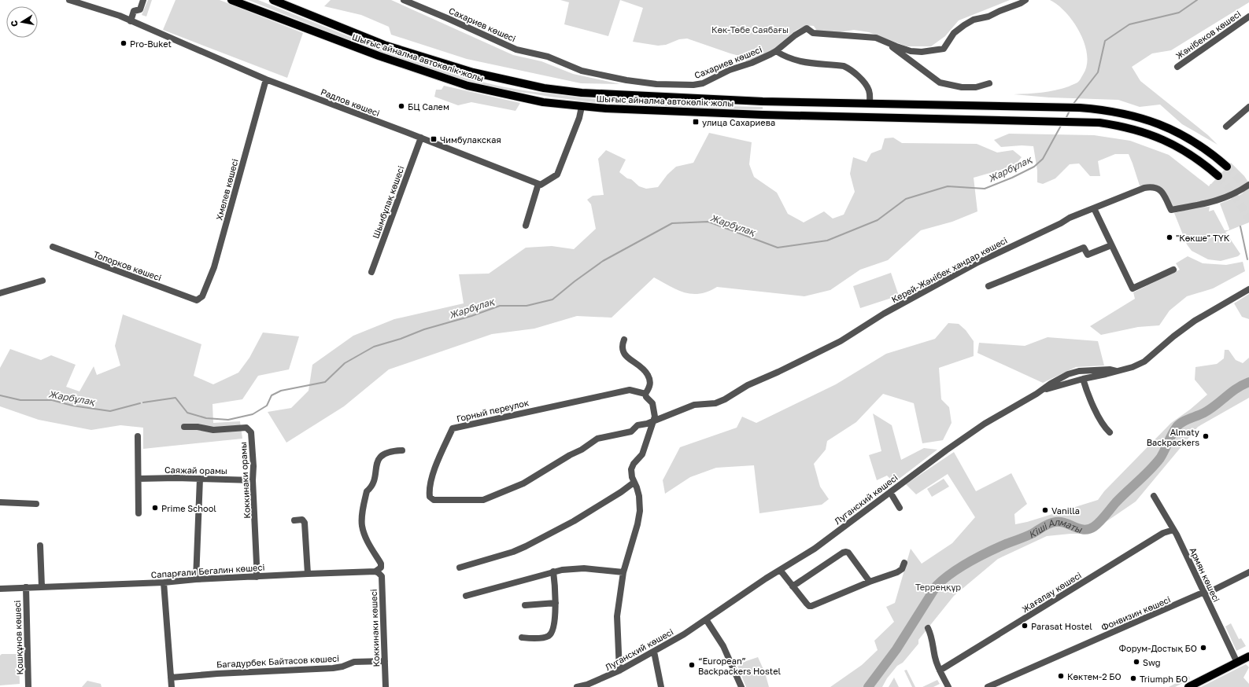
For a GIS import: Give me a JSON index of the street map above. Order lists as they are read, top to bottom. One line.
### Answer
{"streets":{"main road":["Шығыс айналма автокөлік жолы"],"street":["Сахариев көшесі","Жәнібеков көшесі","Радлов көшесі","Хмелев көшесі","Шымбұлақ көшесі","Топорков көшесі","Керей-Жәнібек хандар көшесі","Горный переулок","Саяжай орамы","Коккинаки орамы","Луганский көшесі","Сапарғали Бегалин көшесі","Армян көшесі","Жағалау көшесі","Фонвизин көшесі","Коккинаки көшесі","Қошқұнов көшесі","Багадурбек Байтасов көшесі"]},"crossings":[["Радлов көшесі","Хмелев көшесі"],["Радлов көшесі","Шымбұлақ көшесі"],["Хмелев көшесі","Топорков көшесі"],["Керей-Жәнібек хандар көшесі","Горный переулок"],["Саяжай орамы","Коккинаки орамы"],["Коккинаки орамы","Сапарғали Бегалин көшесі"],["Сапарғали Бегалин көшесі","Коккинаки көшесі"],["Сапарғали Бегалин көшесі","Қошқұнов көшесі"],["Армян көшесі","Жағалау көшесі"],["Армян көшесі","Фонвизин көшесі"],["Коккинаки көшесі","Багадурбек Байтасов көшесі"]],"water":["Жарбұлақ","Кіші Алматы"],"parks":["Көк-Төбе Саябағы","Терреңқұр"],"places":{"other":["Pro-Buket","БЦ Салем","\"Көкше\" ТҮК","Almaty Backpackers","Prime School","Vanilla","Parasat Hostel","Форум-Достық БО","Swg","“European” Backpackers Hostel","Көктем-2 БО","Triumph БО"],"transit":["улица Сахариева","Чимбулакская"]},"north":"left"}
